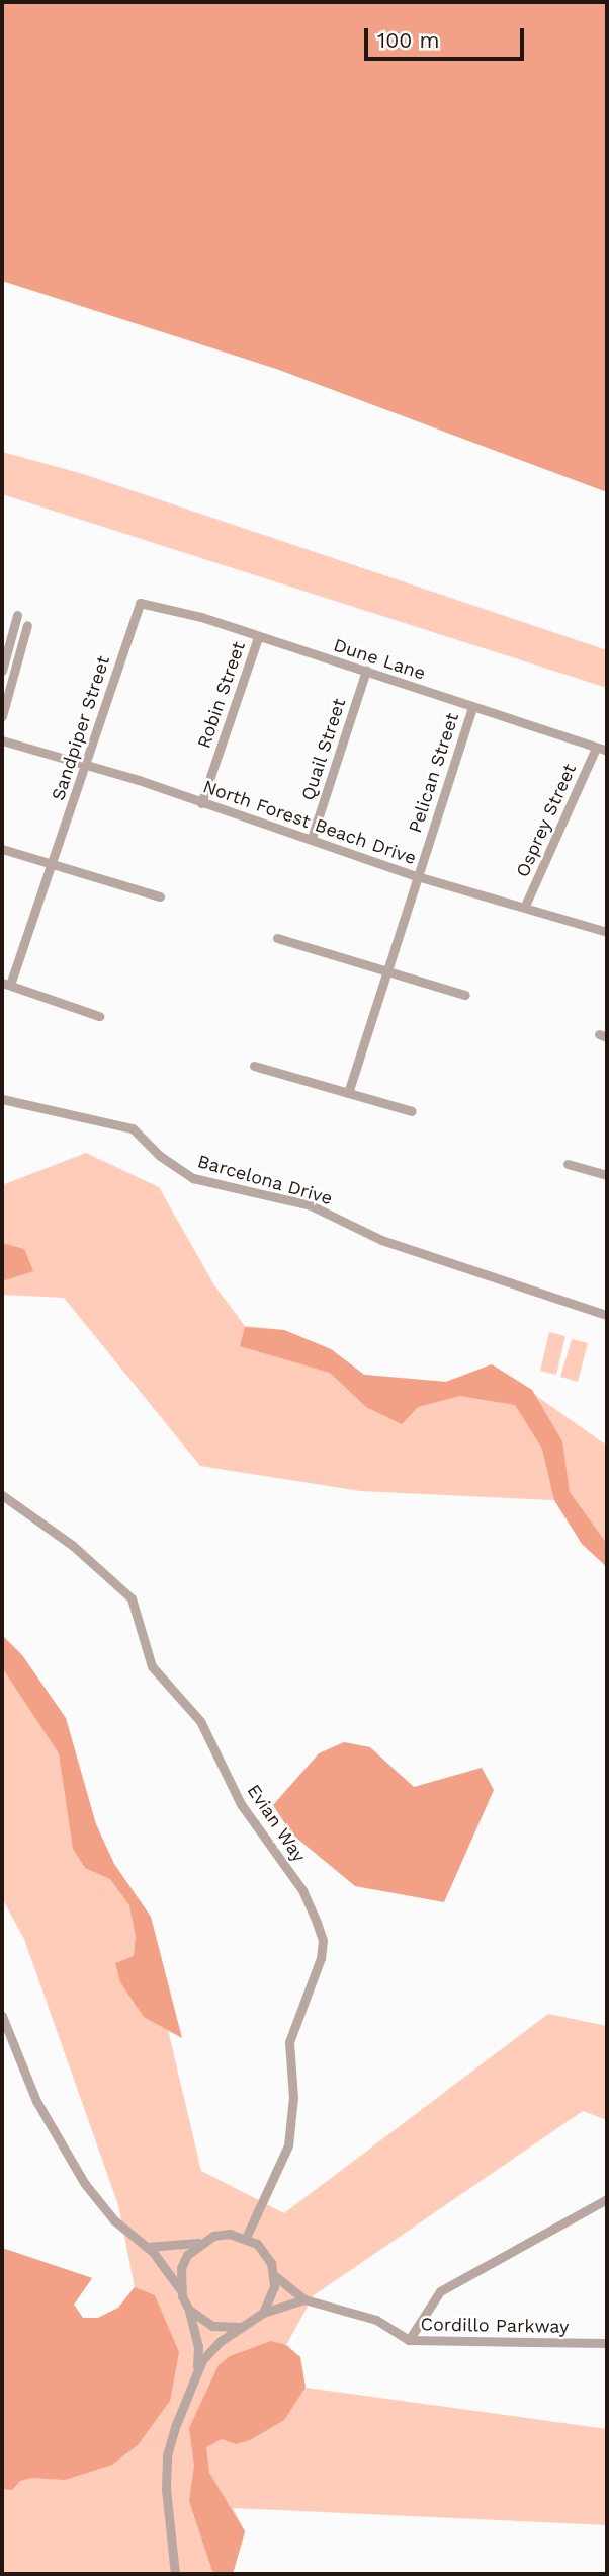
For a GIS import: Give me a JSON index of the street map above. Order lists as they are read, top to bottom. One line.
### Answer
{"streets":{"street":["Dune Lane","Robin Street","Sandpiper Street","Quail Street","Pelican Street","Osprey Street","North Forest Beach Drive","Barcelona Drive","Evian Way","Cordillo Parkway"]},"crossings":[["Dune Lane","Robin Street"],["Dune Lane","Sandpiper Street"],["Dune Lane","Quail Street"],["Dune Lane","Pelican Street"],["Dune Lane","Osprey Street"],["Robin Street","North Forest Beach Drive"],["Sandpiper Street","North Forest Beach Drive"],["Quail Street","North Forest Beach Drive"],["Pelican Street","North Forest Beach Drive"],["Osprey Street","North Forest Beach Drive"],["Evian Way","Cordillo Parkway"]],"scale_bar":"100 m"}
